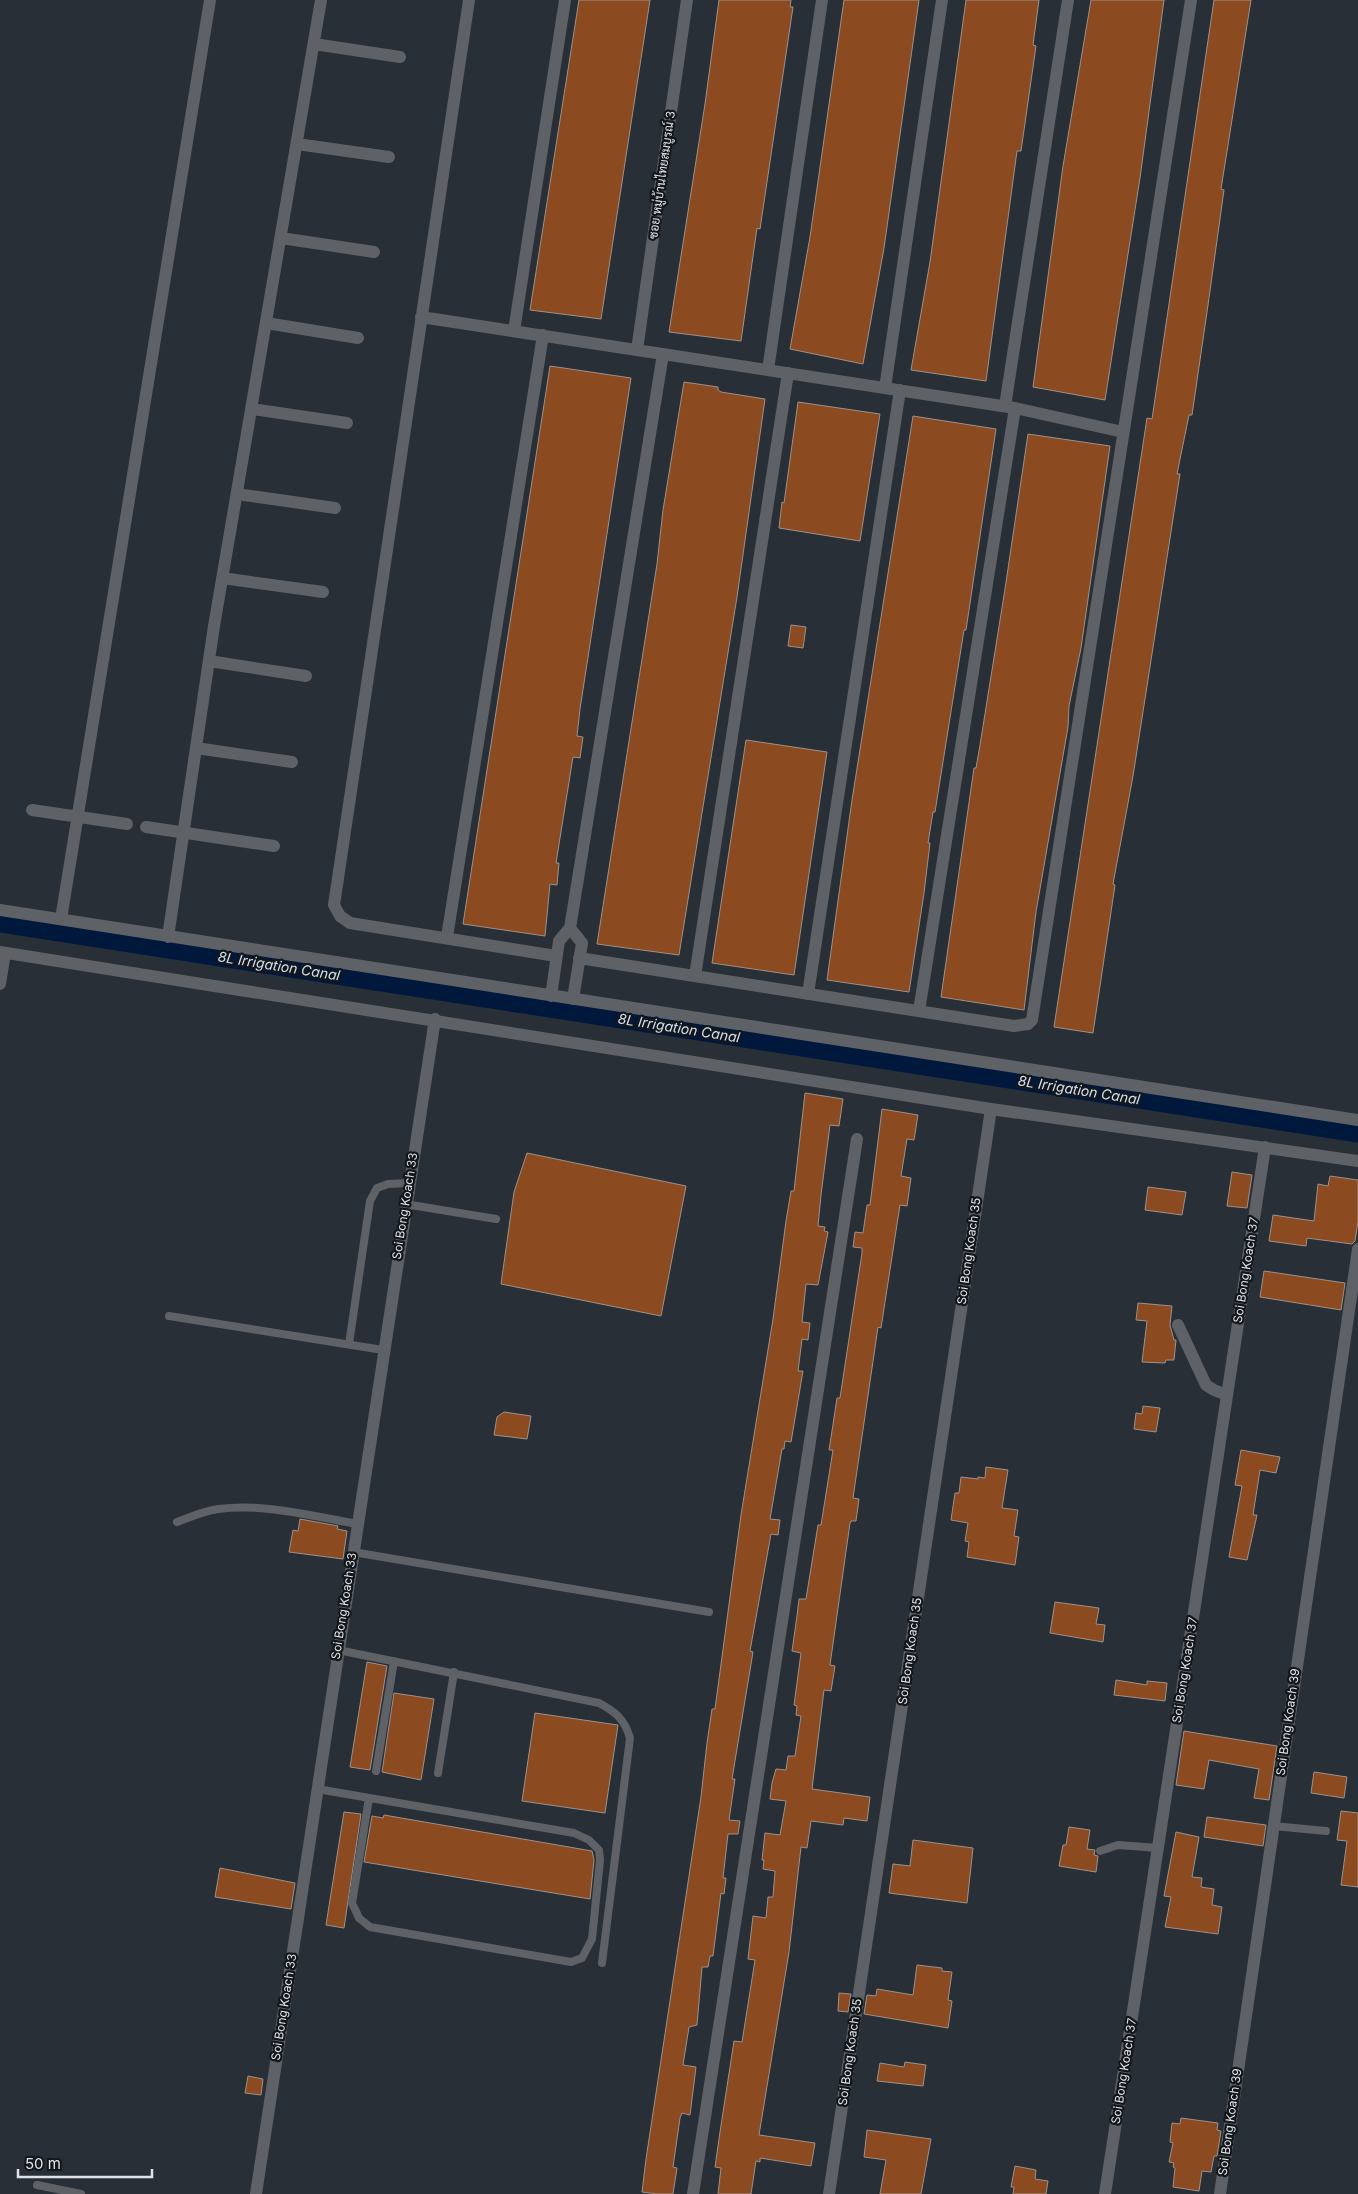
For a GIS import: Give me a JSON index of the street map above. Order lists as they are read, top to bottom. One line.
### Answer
{"streets":{"street":["ซอย หมู่บ้านไทยสมบูรณ์ 3","Soi Bong Koach 33","Soi Bong Koach 35","Soi Bong Koach 37","Soi Bong Koach 39"]},"water":["8L Irrigation Canal"],"scale_bar":"50 m"}
